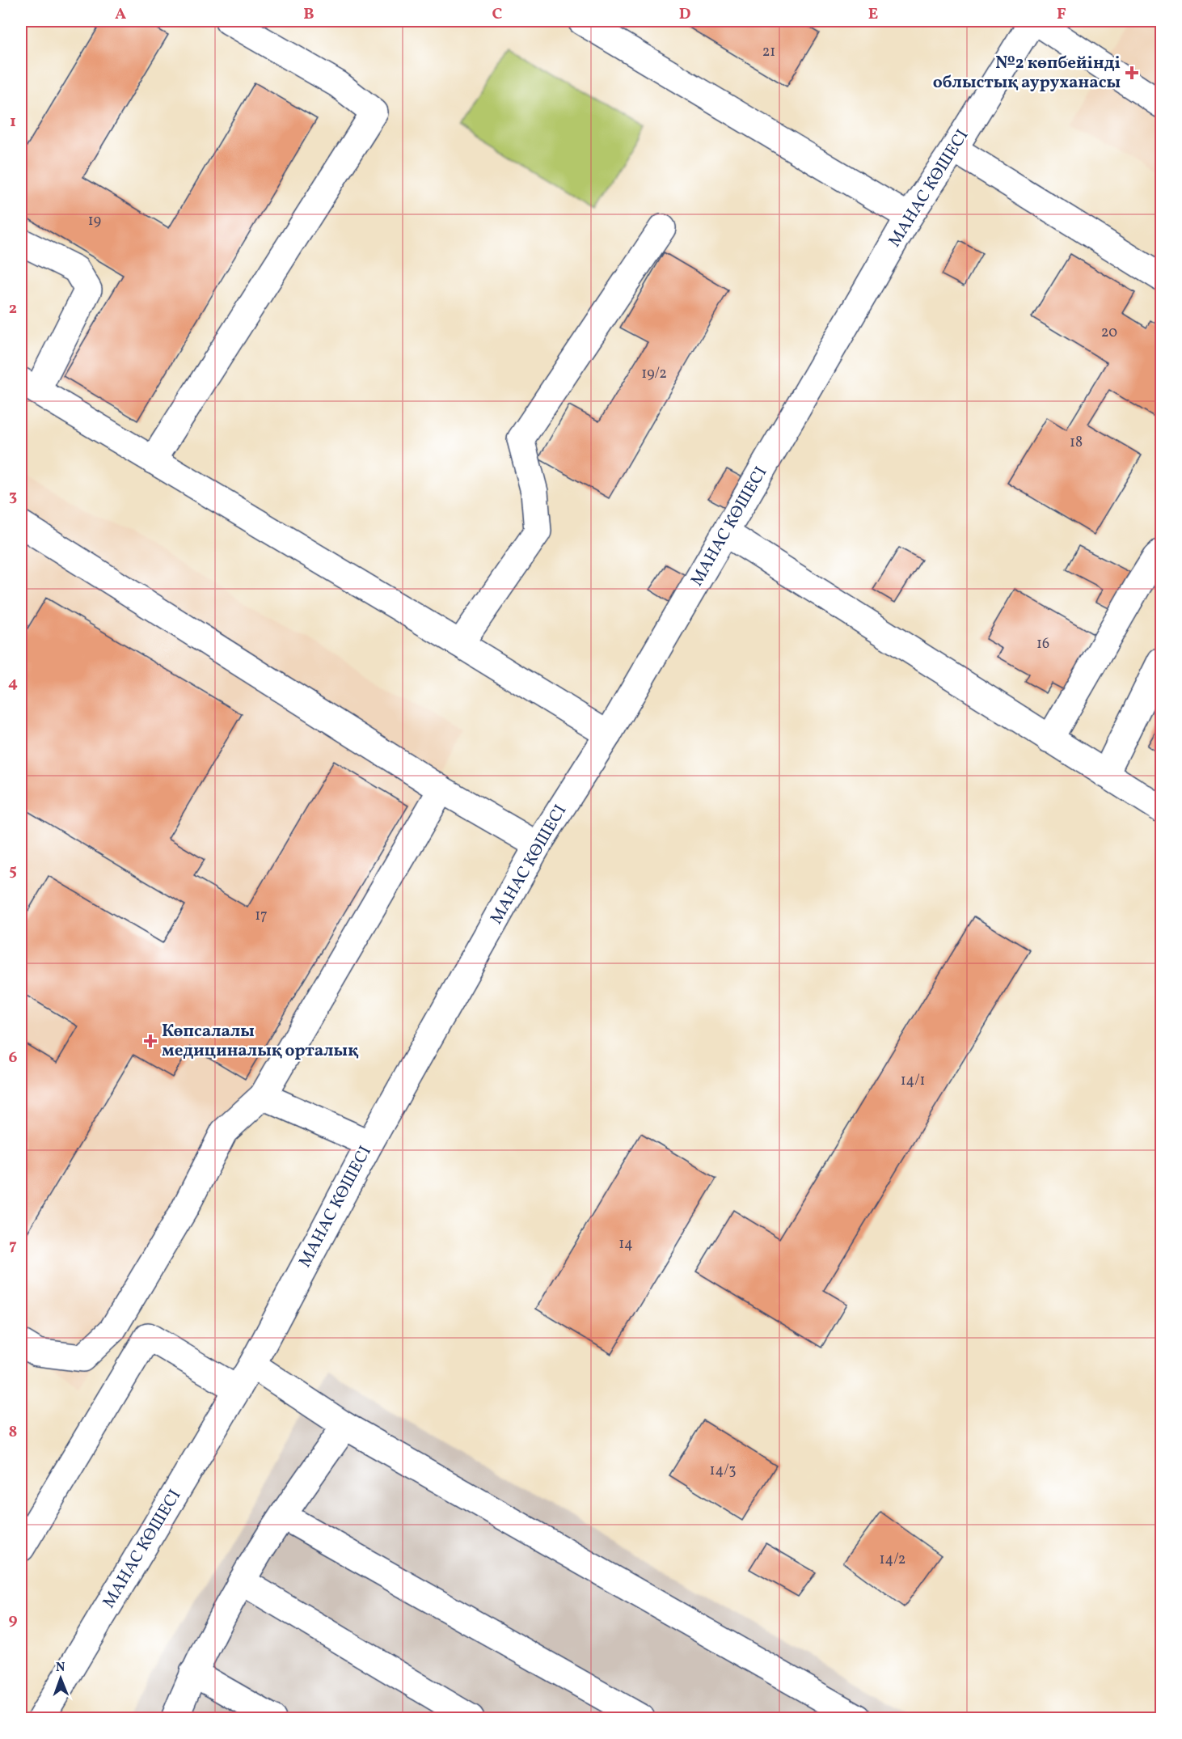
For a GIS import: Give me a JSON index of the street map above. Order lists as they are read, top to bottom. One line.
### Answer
{"streets":{"street":["МАНАС КӨШЕСІ"]},"places":{"health":["№2 көпбейінді облыстық ауруханасы","Көпсалалы медициналық орталық"]},"house_numbers":["21","19","20","19/2","18","16","17","14/1","14","14/3","14/2"],"north":"top","grid":{"columns":["A","B","C","D","E","F"],"rows":["1","2","3","4","5","6","7","8","9"]}}
